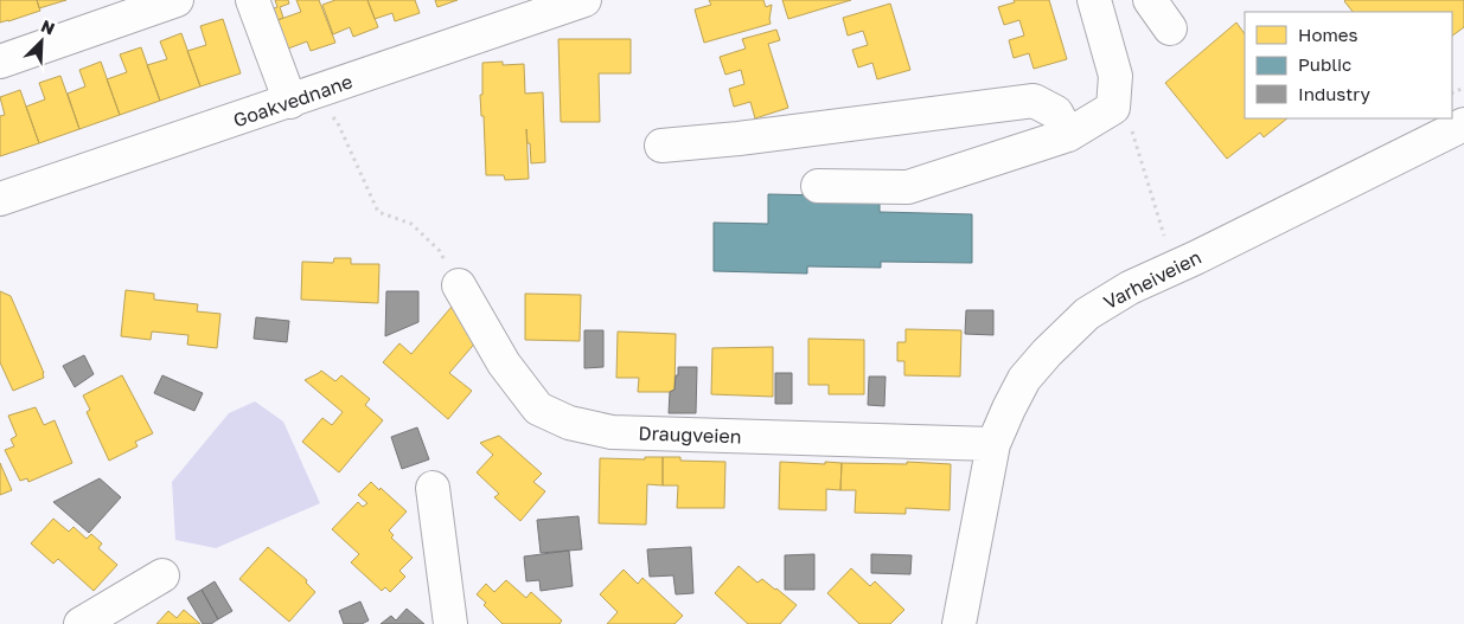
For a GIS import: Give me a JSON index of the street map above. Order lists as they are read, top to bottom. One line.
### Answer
{"streets":{"street":["Goakvednane","Varheiveien","Draugveien"]},"crossings":[["Varheiveien","Draugveien"]],"legend":["Homes","Public","Industry"],"north":"top right"}
